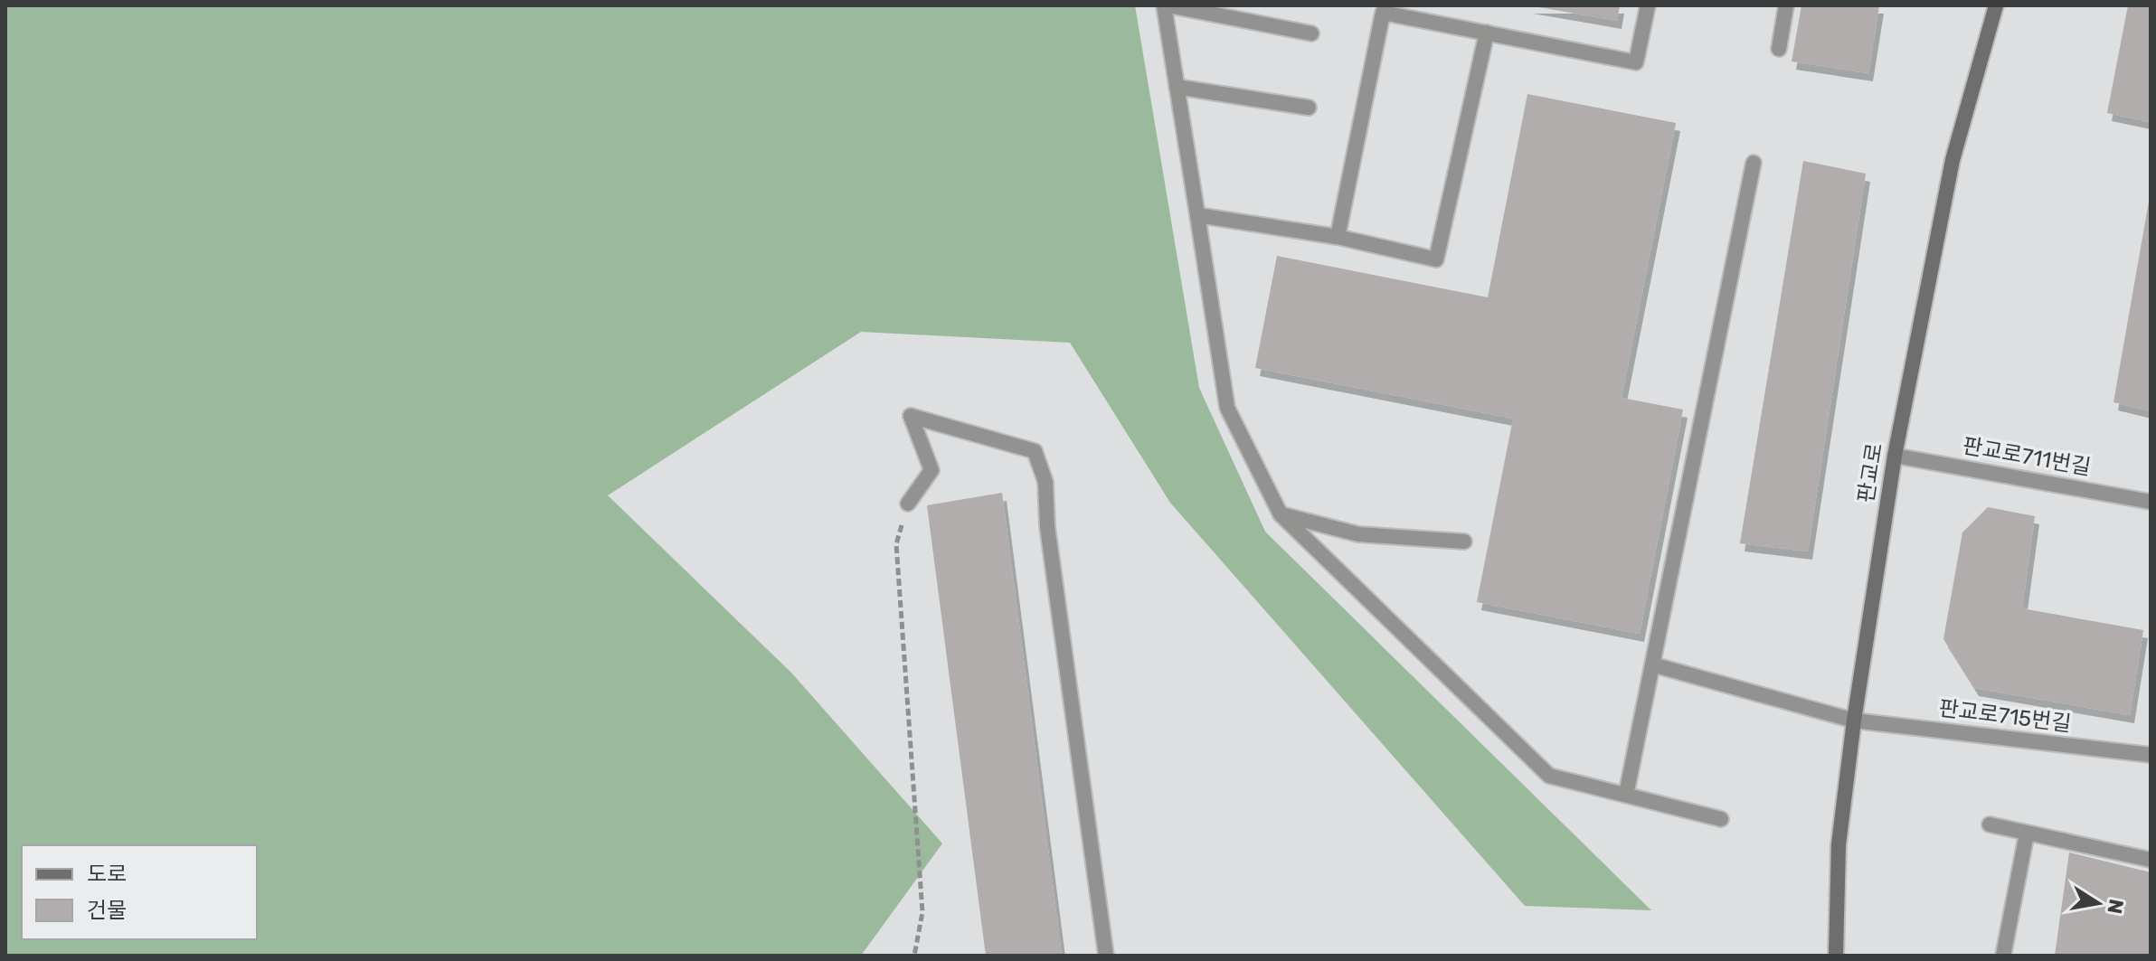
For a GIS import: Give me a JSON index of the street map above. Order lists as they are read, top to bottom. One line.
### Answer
{"streets":{"main road":["판교로"],"street":["판교로711번길","판교로715번길"]},"crossings":[["판교로711번길","판교로"],["판교로","판교로715번길"]],"legend":["도로","건물"],"north":"right"}
